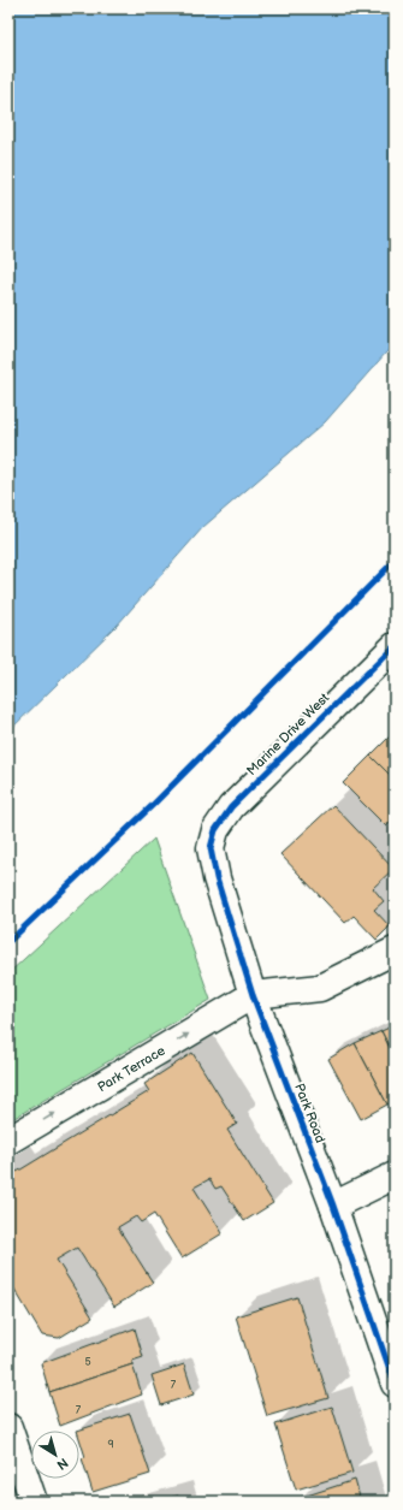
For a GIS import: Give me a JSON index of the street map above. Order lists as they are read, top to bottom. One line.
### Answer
{"streets":{"street":["Marine Drive West","Park Terrace","Park Road"]},"crossings":[["Marine Drive West","Park Road"],["Park Terrace","Park Road"]],"one_way":["Park Terrace"],"house_numbers":["5","7","7","9"],"north":"bottom right"}
